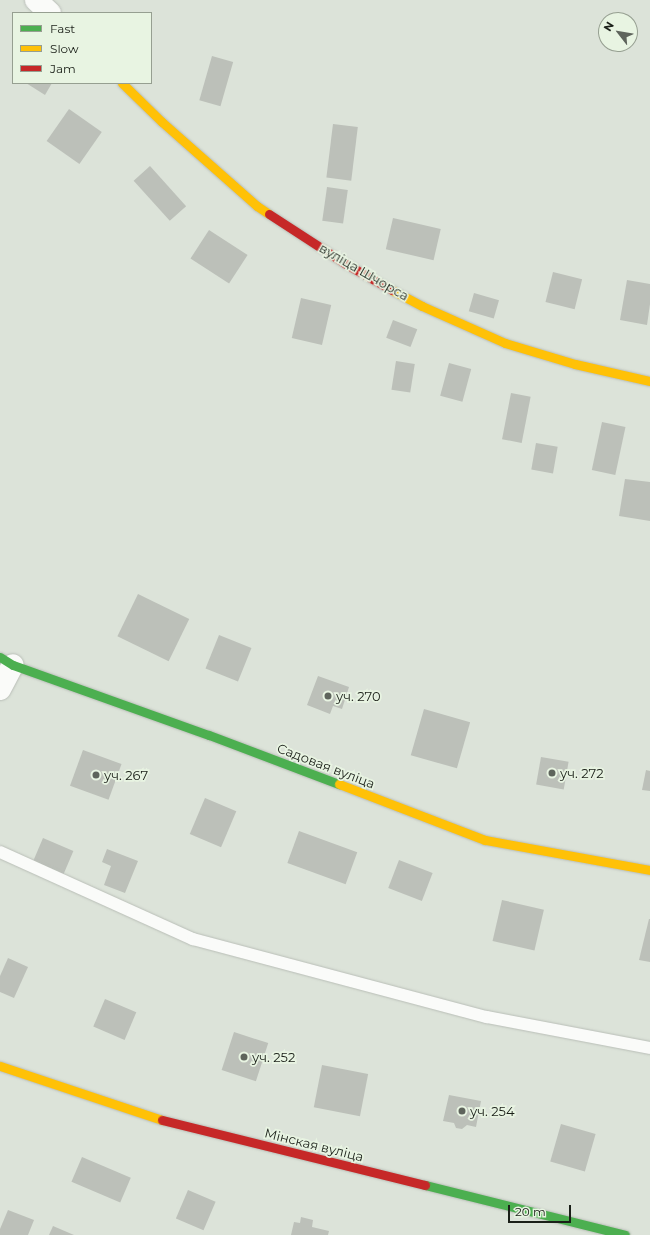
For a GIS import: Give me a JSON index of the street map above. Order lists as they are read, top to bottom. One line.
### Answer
{"streets":{"street":["вуліца Шчорса","Садовая вуліца","Мінская вуліца"]},"places":["уч. 270","уч. 272","уч. 267","уч. 252","уч. 254"],"legend":["Fast","Slow","Jam"],"scale_bar":"20 m","north":"top left"}
